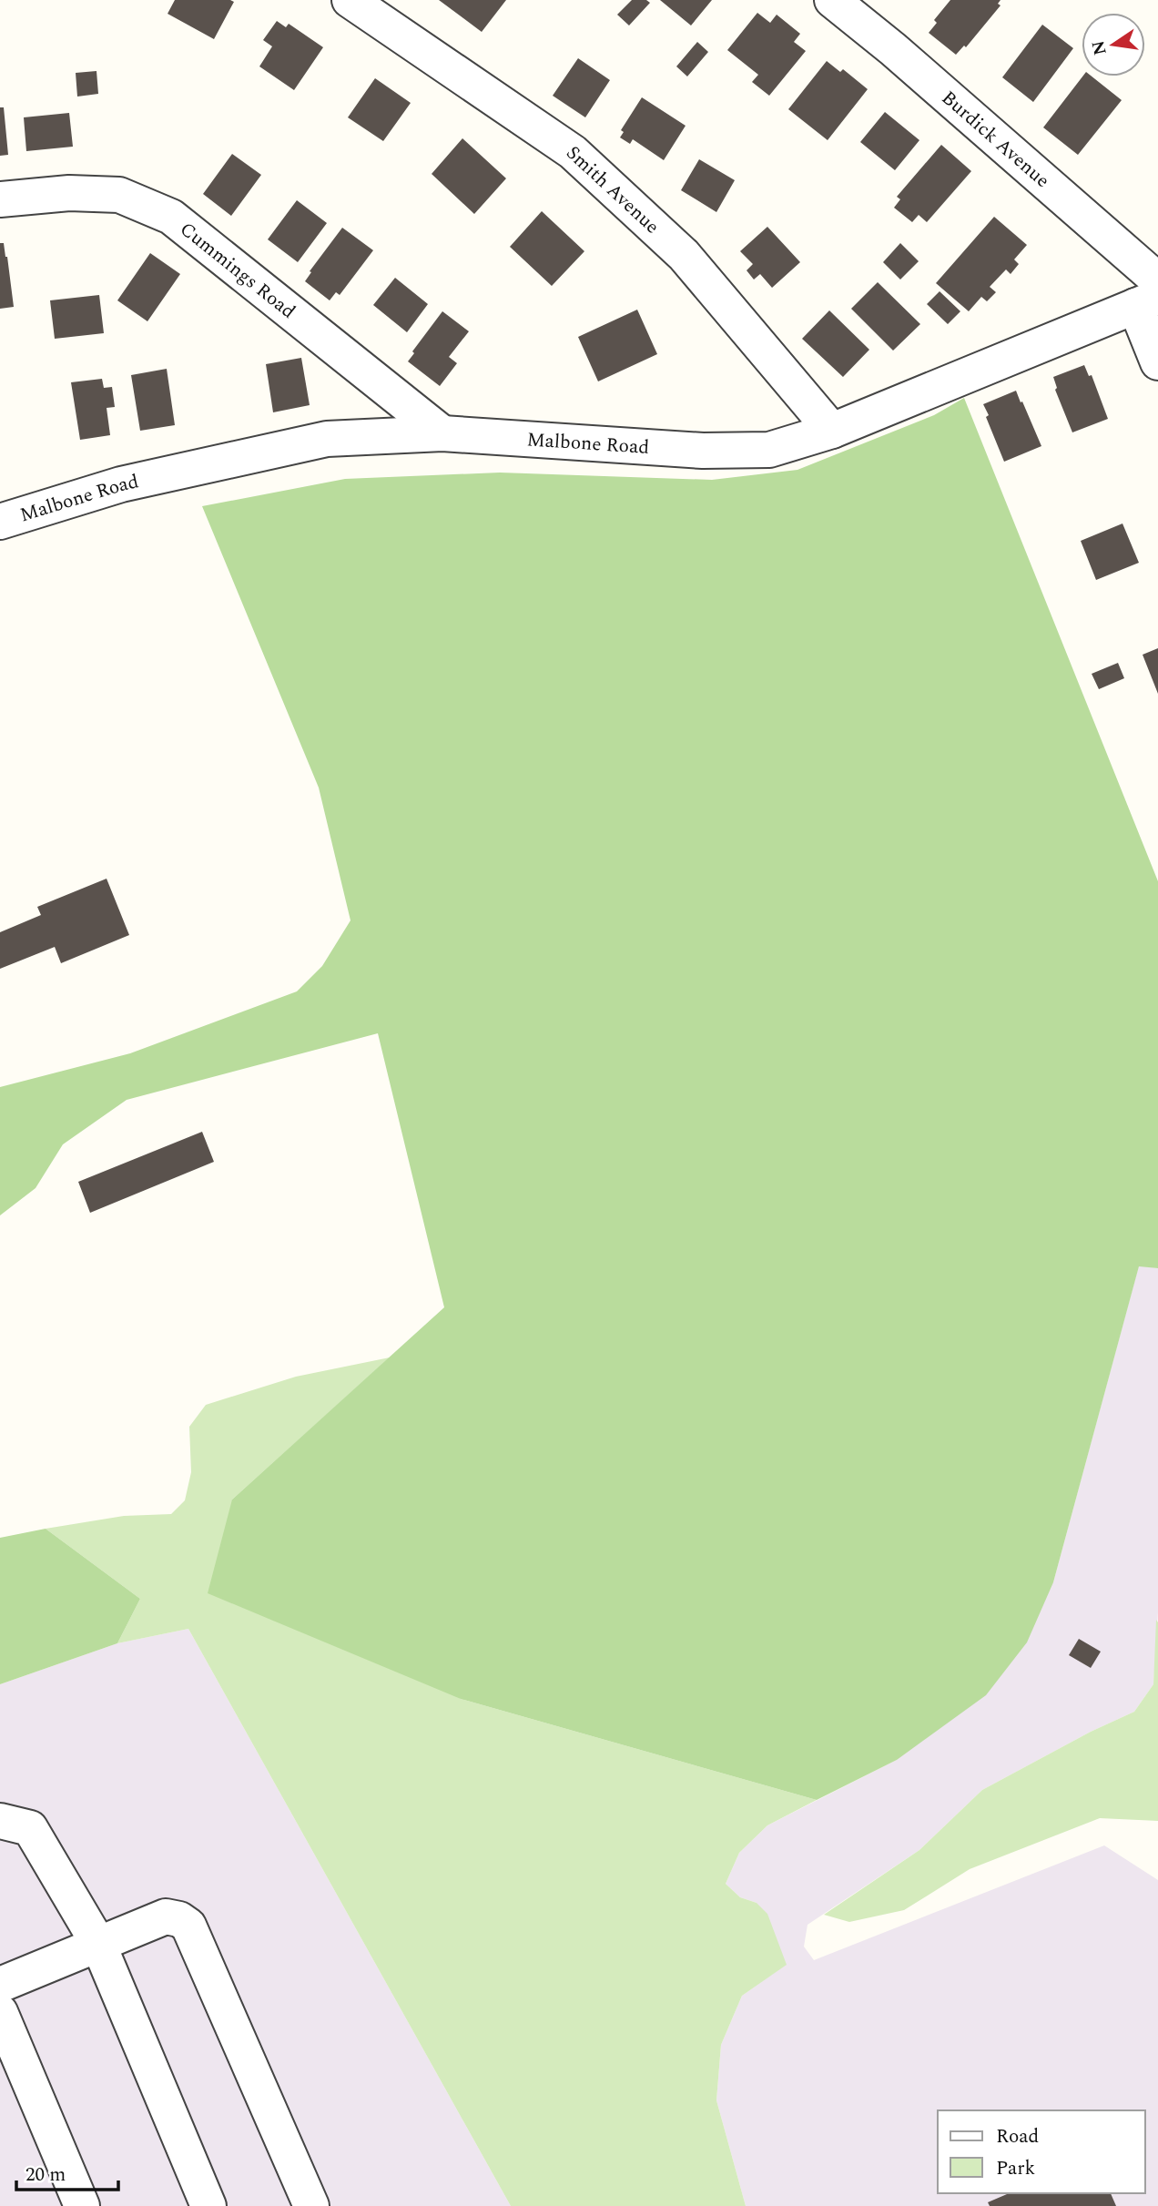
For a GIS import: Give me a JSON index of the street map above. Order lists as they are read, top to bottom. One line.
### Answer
{"streets":{"street":["Burdick Avenue","Smith Avenue","Cummings Road","Malbone Road"]},"crossings":[["Smith Avenue","Malbone Road"],["Cummings Road","Malbone Road"]],"legend":["Road","Park"],"scale_bar":"20 m","north":"left"}
